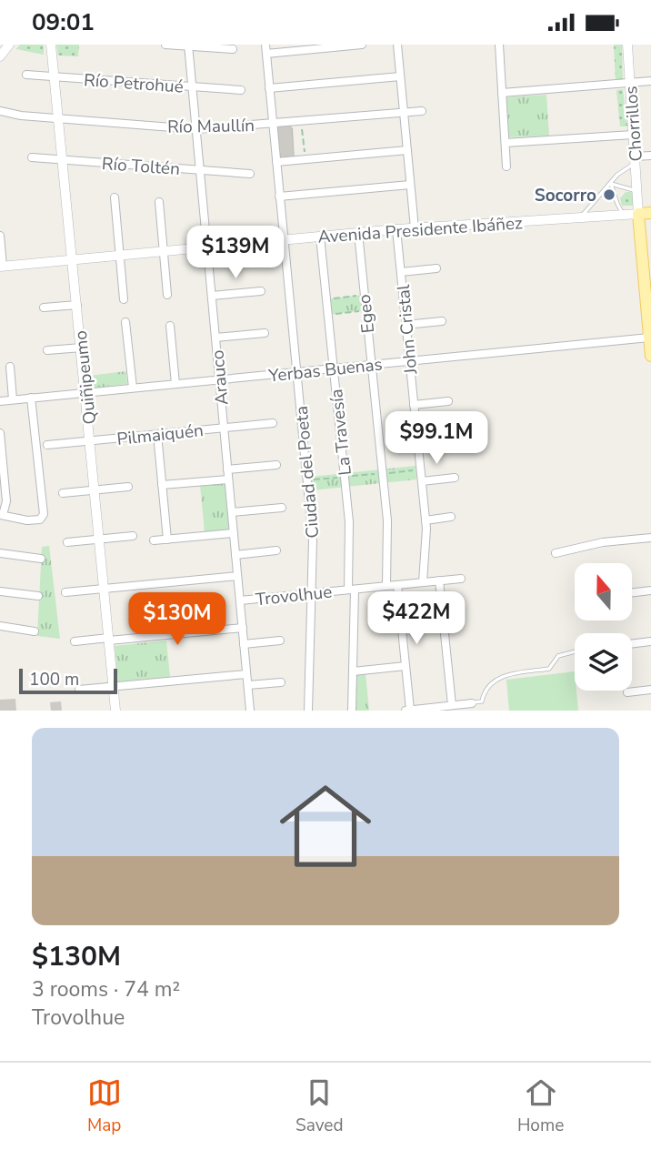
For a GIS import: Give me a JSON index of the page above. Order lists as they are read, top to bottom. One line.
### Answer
{"streets":{"main road":["Chorrillos","Avenida Presidente Ibáñez"],"street":["Río Petrohué","Río Maullín","Río Toltén","Egeo","John Cristal","Yerbas Buenas","Quiñipeumo","Arauco","La Travesía","Pilmaiquén","Ciudad del Poeta","Trovolhue"]},"crossings":[["Río Petrohué","Quiñipeumo"],["Río Petrohué","Arauco"],["Chorrillos","Avenida Presidente Ibáñez"],["Chorrillos","Yerbas Buenas"],["Río Maullín","Quiñipeumo"],["Río Maullín","Arauco"],["Río Maullín","Ciudad del Poeta"],["Río Toltén","Quiñipeumo"],["Río Toltén","Arauco"],["Avenida Presidente Ibáñez","Egeo"],["Avenida Presidente Ibáñez","John Cristal"],["Avenida Presidente Ibáñez","Quiñipeumo"],["Avenida Presidente Ibáñez","Arauco"],["Avenida Presidente Ibáñez","La Travesía"],["Avenida Presidente Ibáñez","Ciudad del Poeta"],["Egeo","Yerbas Buenas"],["Egeo","Trovolhue"],["John Cristal","Yerbas Buenas"],["John Cristal","Trovolhue"],["Yerbas Buenas","Quiñipeumo"],["Yerbas Buenas","Arauco"],["Yerbas Buenas","La Travesía"],["Yerbas Buenas","Ciudad del Poeta"],["Quiñipeumo","Pilmaiquén"],["Quiñipeumo","Trovolhue"],["Arauco","Pilmaiquén"],["Arauco","Trovolhue"],["La Travesía","Trovolhue"],["Ciudad del Poeta","Trovolhue"]],"places":["Socorro"],"scale_bar":"100 m","north":"top","page":{"status":"09:01","price":["$139M","$99.1M","$422M","$130M"],"scale":"100 m","list":[{"name":"$130M","note":"3 rooms · 74 m² · Trovolhue"}],"tabs":["Map","Saved","Home"]}}
